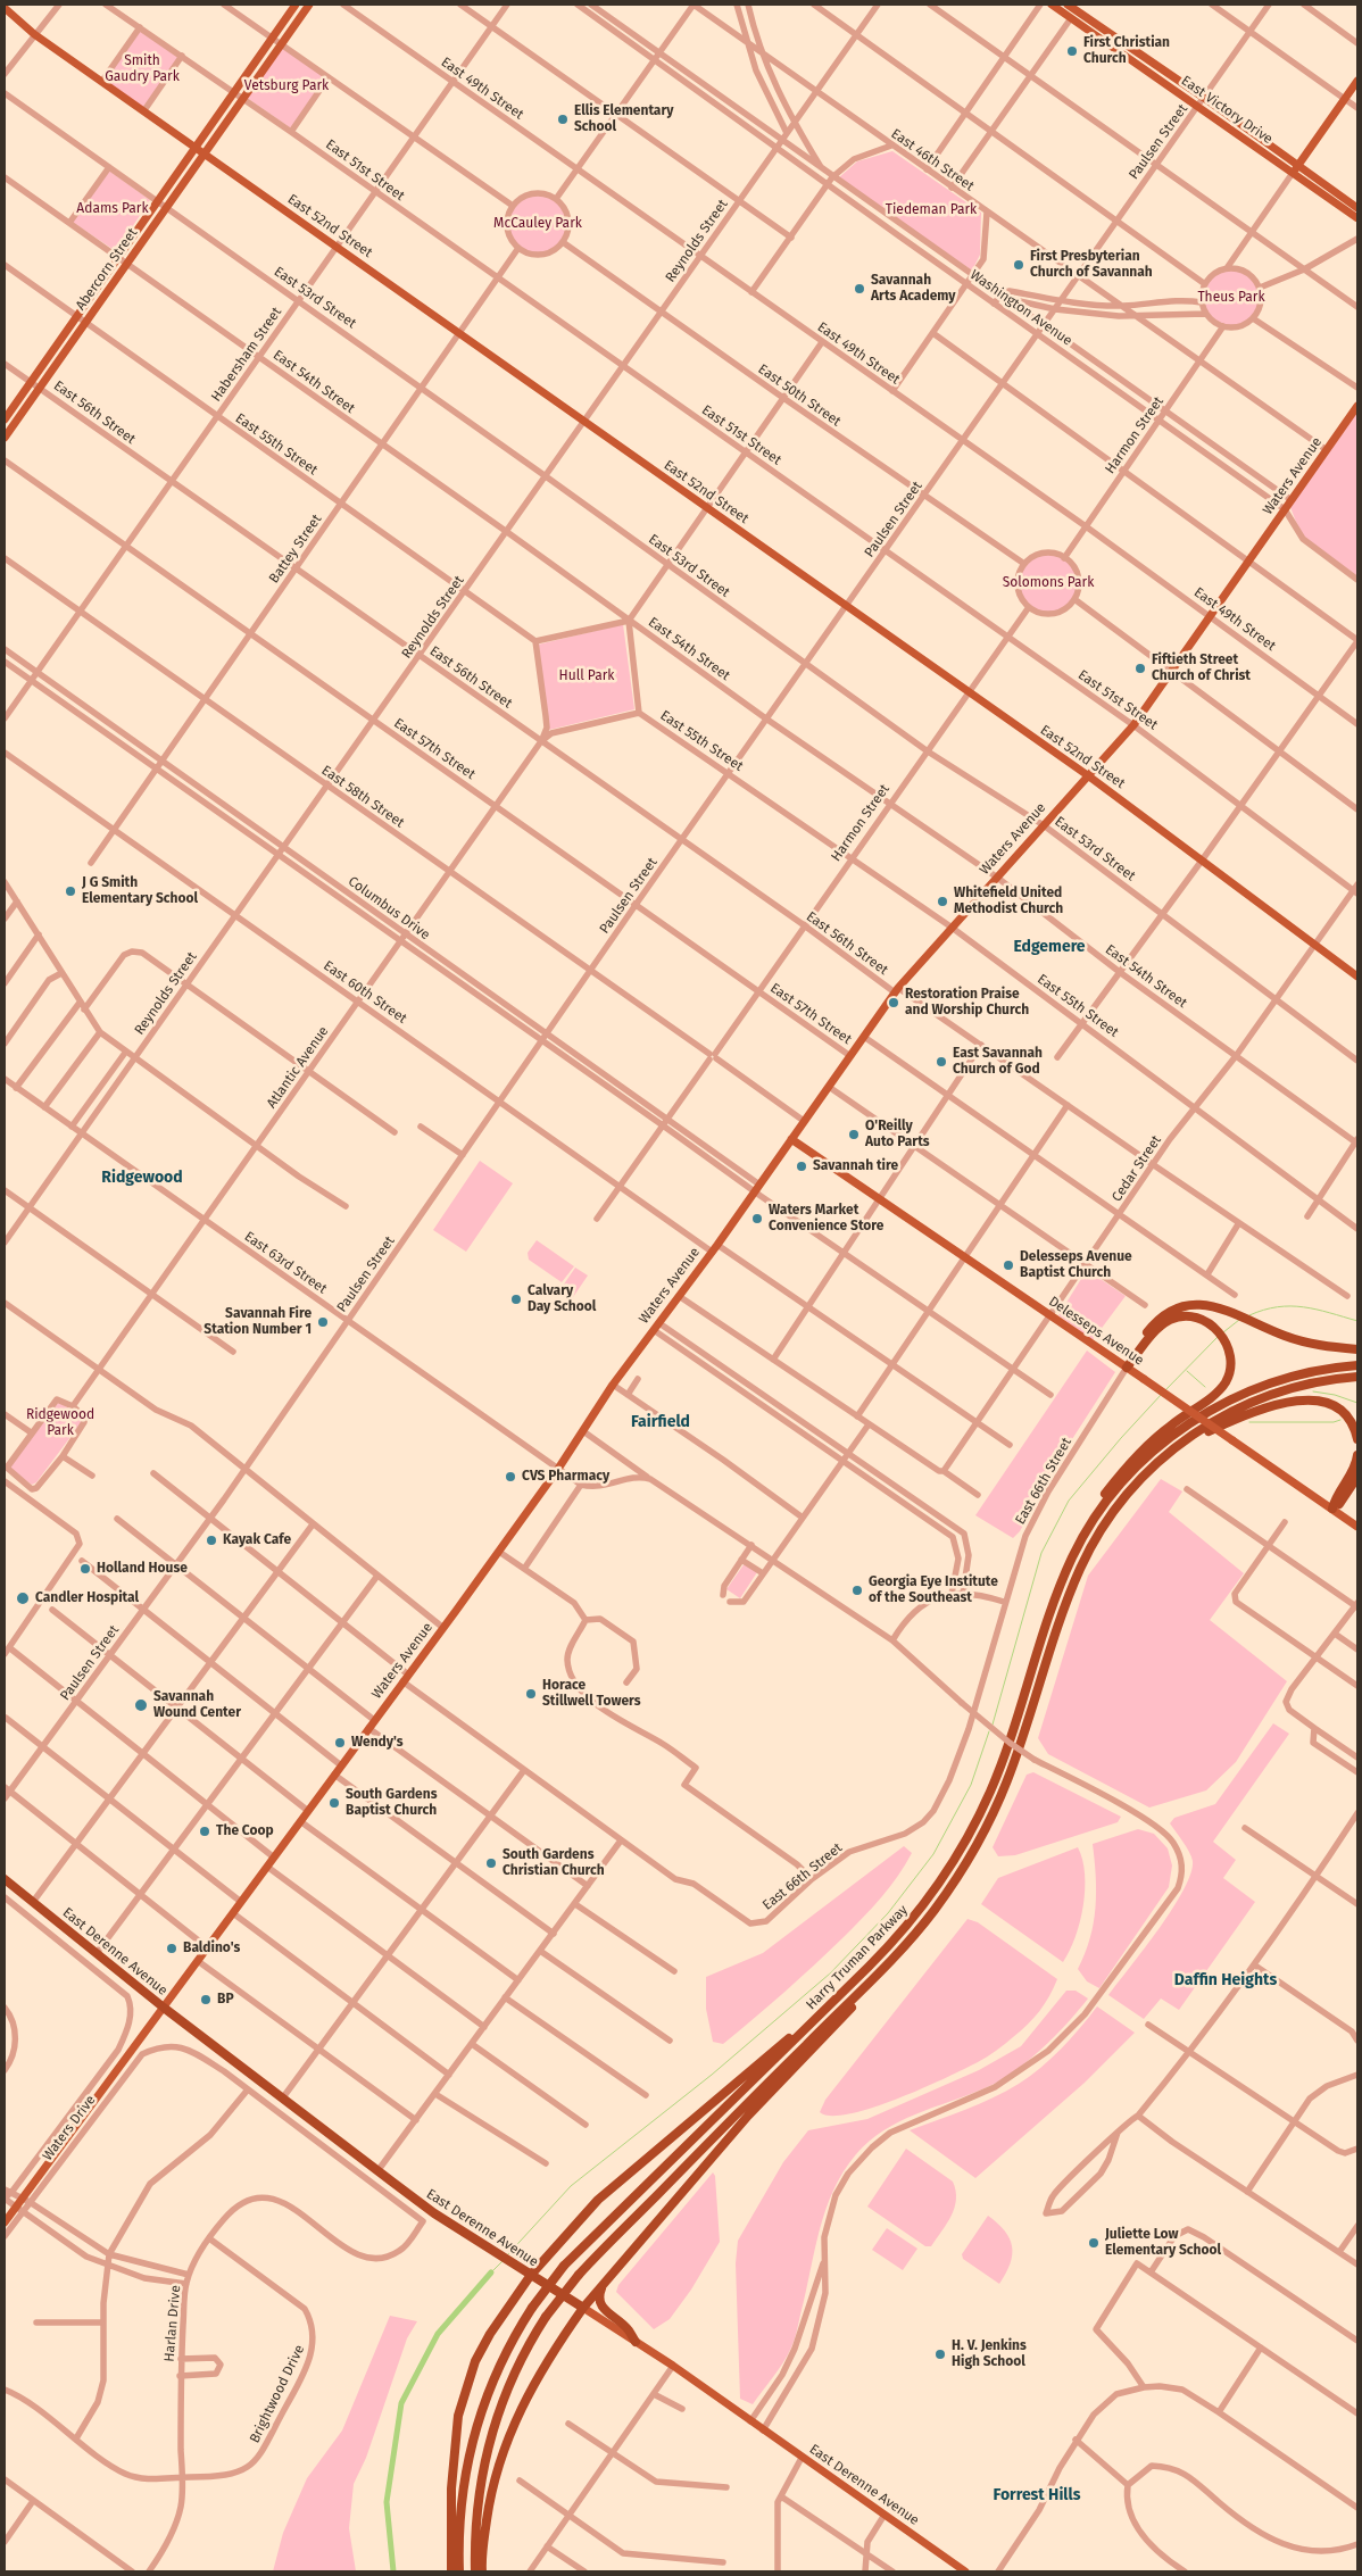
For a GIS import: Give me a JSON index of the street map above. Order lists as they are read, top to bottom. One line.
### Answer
{"streets":{"highway":["East Derenne Avenue","Harry Truman Parkway"],"main road":["East Victory Drive","East 52nd Street","Abercorn Street","Waters Avenue","Delesseps Avenue","Waters Drive"],"street":["East 49th Street","Paulsen Street","East 46th Street","East 51st Street","Reynolds Street","East 53rd Street","Washington Avenue","Habersham Street","East 54th Street","East 50th Street","East 56th Street","Harmon Street","East 55th Street","Battey Street","East 57th Street","East 58th Street","Columbus Drive","East 60th Street","Atlantic Avenue","Cedar Street","East 63rd Street","East 66th Street","Harlan Drive","Brightwood Drive"]},"crossings":[["East 49th Street","Paulsen Street"],["East 49th Street","Reynolds Street"],["East 49th Street","Habersham Street"],["East 49th Street","Harmon Street"],["East 49th Street","Waters Avenue"],["East Victory Drive","Paulsen Street"],["Paulsen Street","East 46th Street"],["Paulsen Street","East 51st Street"],["Paulsen Street","East 52nd Street"],["Paulsen Street","East 53rd Street"],["Paulsen Street","Washington Avenue"],["Paulsen Street","East 54th Street"],["Paulsen Street","East 50th Street"],["Paulsen Street","East 56th Street"],["Paulsen Street","East 55th Street"],["Paulsen Street","East 57th Street"],["Paulsen Street","East 58th Street"],["Paulsen Street","Columbus Drive"],["Paulsen Street","East 60th Street"],["Paulsen Street","East 63rd Street"],["Paulsen Street","East 66th Street"],["East 46th Street","Reynolds Street"],["East 46th Street","Harmon Street"],["East 46th Street","Waters Avenue"],["East 51st Street","Reynolds Street"],["East 51st Street","Abercorn Street"],["East 51st Street","Habersham Street"],["East 51st Street","Harmon Street"],["East 51st Street","Waters Avenue"],["East 51st Street","Battey Street"],["East 51st Street","Cedar Street"],["East 52nd Street","Reynolds Street"],["East 52nd Street","Abercorn Street"],["East 52nd Street","Habersham Street"],["East 52nd Street","Harmon Street"],["East 52nd Street","Waters Avenue"],["East 52nd Street","Battey Street"],["East 52nd Street","Cedar Street"],["Reynolds Street","East 53rd Street"],["Reynolds Street","Washington Avenue"],["Reynolds Street","East 54th Street"],["Reynolds Street","East 50th Street"],["Reynolds Street","East 56th Street"],["Reynolds Street","East 55th Street"],["Reynolds Street","East 57th Street"],["Reynolds Street","East 58th Street"],["Reynolds Street","Columbus Drive"],["Reynolds Street","East 60th Street"],["Reynolds Street","East 63rd Street"],["Abercorn Street","East 53rd Street"],["Abercorn Street","East 54th Street"],["Abercorn Street","East 56th Street"],["Abercorn Street","East 55th Street"],["East 53rd Street","Habersham Street"],["East 53rd Street","Harmon Street"],["East 53rd Street","Waters Avenue"],["East 53rd Street","Battey Street"],["East 53rd Street","Cedar Street"],["Washington Avenue","Harmon Street"],["Washington Avenue","Waters Avenue"],["Habersham Street","East 54th Street"],["Habersham Street","East 56th Street"],["Habersham Street","East 55th Street"],["Habersham Street","East 57th Street"],["Habersham Street","East 58th Street"],["Habersham Street","Columbus Drive"],["East 54th Street","Harmon Street"],["East 54th Street","Waters Avenue"],["East 54th Street","Battey Street"],["East 54th Street","Cedar Street"],["East 50th Street","Harmon Street"],["East 50th Street","Battey Street"],["East 56th Street","Harmon Street"],["East 56th Street","Waters Avenue"],["East 56th Street","Battey Street"],["East 56th Street","Atlantic Avenue"],["East 56th Street","Cedar Street"],["Harmon Street","East 55th Street"],["Harmon Street","East 57th Street"],["Harmon Street","East 58th Street"],["Harmon Street","Columbus Drive"],["Harmon Street","East 60th Street"],["East 55th Street","Waters Avenue"],["East 55th Street","Battey Street"],["East 55th Street","Atlantic Avenue"],["East 55th Street","Cedar Street"],["Waters Avenue","East 57th Street"],["Waters Avenue","East 58th Street"],["Waters Avenue","Columbus Drive"],["Waters Avenue","East 60th Street"],["Waters Avenue","East 63rd Street"],["Waters Avenue","Delesseps Avenue"],["Waters Avenue","East 66th Street"],["Waters Avenue","East Derenne Avenue"],["Waters Avenue","Waters Drive"],["Battey Street","East 57th Street"],["Battey Street","East 58th Street"],["Battey Street","Columbus Drive"],["Battey Street","East 60th Street"],["East 57th Street","Atlantic Avenue"],["East 57th Street","Cedar Street"],["East 58th Street","Atlantic Avenue"],["Columbus Drive","Atlantic Avenue"],["Columbus Drive","Cedar Street"],["East 60th Street","Atlantic Avenue"],["East 60th Street","Cedar Street"],["Atlantic Avenue","East 63rd Street"],["Cedar Street","Delesseps Avenue"],["Delesseps Avenue","East 66th Street"],["Waters Drive","Harlan Drive"],["Harlan Drive","Brightwood Drive"]],"districts":["Edgemere","Ridgewood","Fairfield","Daffin Heights","Forrest Hills"],"parks":["Smith Gaudry Park","Vetsburg Park","Adams Park","Tiedeman Park","McCauley Park","Theus Park","Solomons Park","Hull Park","Ridgewood Park"],"places":["First Christian Church","Ellis Elementary School","First Presbyterian Church of Savannah","Savannah Arts Academy","Fiftieth Street Church of Christ","J G Smith Elementary School","Whitefield United Methodist Church","Restoration Praise and Worship Church","East Savannah Church of God","O'Reilly Auto Parts","Savannah tire","Waters Market Convenience Store","Delesseps Avenue Baptist Church","Calvary Day School","Savannah Fire Station Number 1","CVS Pharmacy","Kayak Cafe","Holland House","Georgia Eye Institute of the Southeast","Candler Hospital","Horace Stillwell Towers","Savannah Wound Center","Wendy's","South Gardens Baptist Church","The Coop","South Gardens Christian Church","Baldino's","BP","Juliette Low Elementary School","H. V. Jenkins High School"]}
